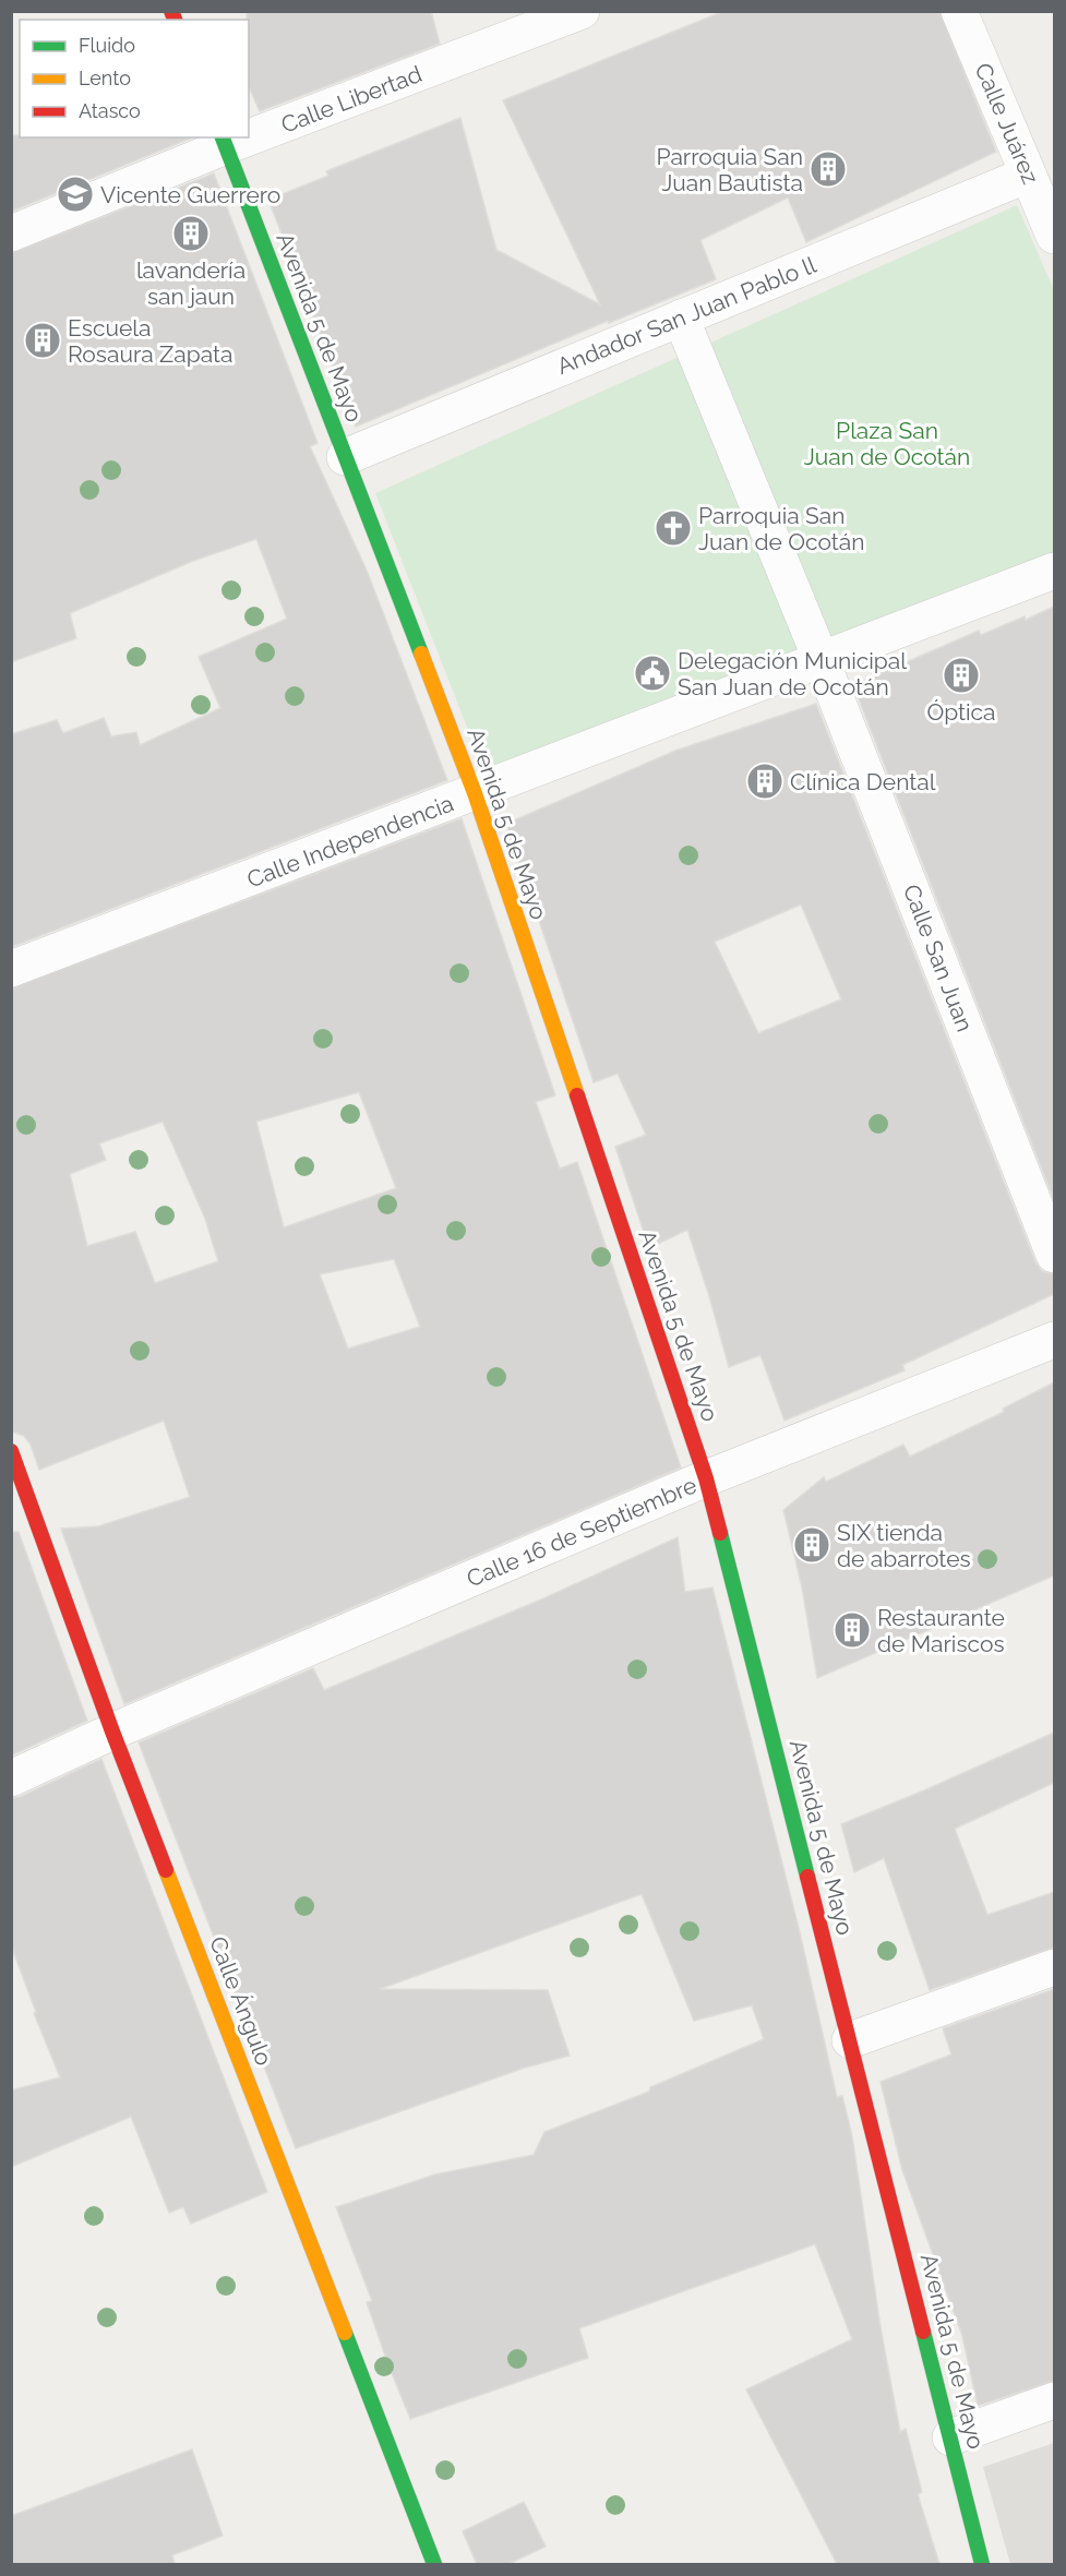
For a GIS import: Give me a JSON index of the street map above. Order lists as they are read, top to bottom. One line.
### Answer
{"streets":{"main road":["Avenida 5 de Mayo","Calle Ángulo"],"street":["Calle Libertad","Calle Juárez","Andador San Juan Pablo ll","Calle Independencia","Calle San Juan","Calle 16 de Septiembre"]},"crossings":[["Calle Libertad","Avenida 5 de Mayo"],["Calle Juárez","Andador San Juan Pablo ll"],["Andador San Juan Pablo ll","Avenida 5 de Mayo"],["Andador San Juan Pablo ll","Calle San Juan"],["Avenida 5 de Mayo","Calle Independencia"],["Avenida 5 de Mayo","Calle 16 de Septiembre"],["Calle Independencia","Calle San Juan"],["Calle 16 de Septiembre","Calle Ángulo"]],"parks":["Plaza San Juan de Ocotán"],"places":{"building":["Parroquia San Juan Bautista","lavandería san jaun","Escuela Rosaura Zapata","Óptica","Clínica Dental","SIX tienda de abarrotes","Restaurante de Mariscos"],"school or university":["Vicente Guerrero"],"church":["Parroquia San Juan de Ocotán"],"public building":["Delegación Municipal San Juan de Ocotán"]},"legend":["Fluido","Lento","Atasco"]}
